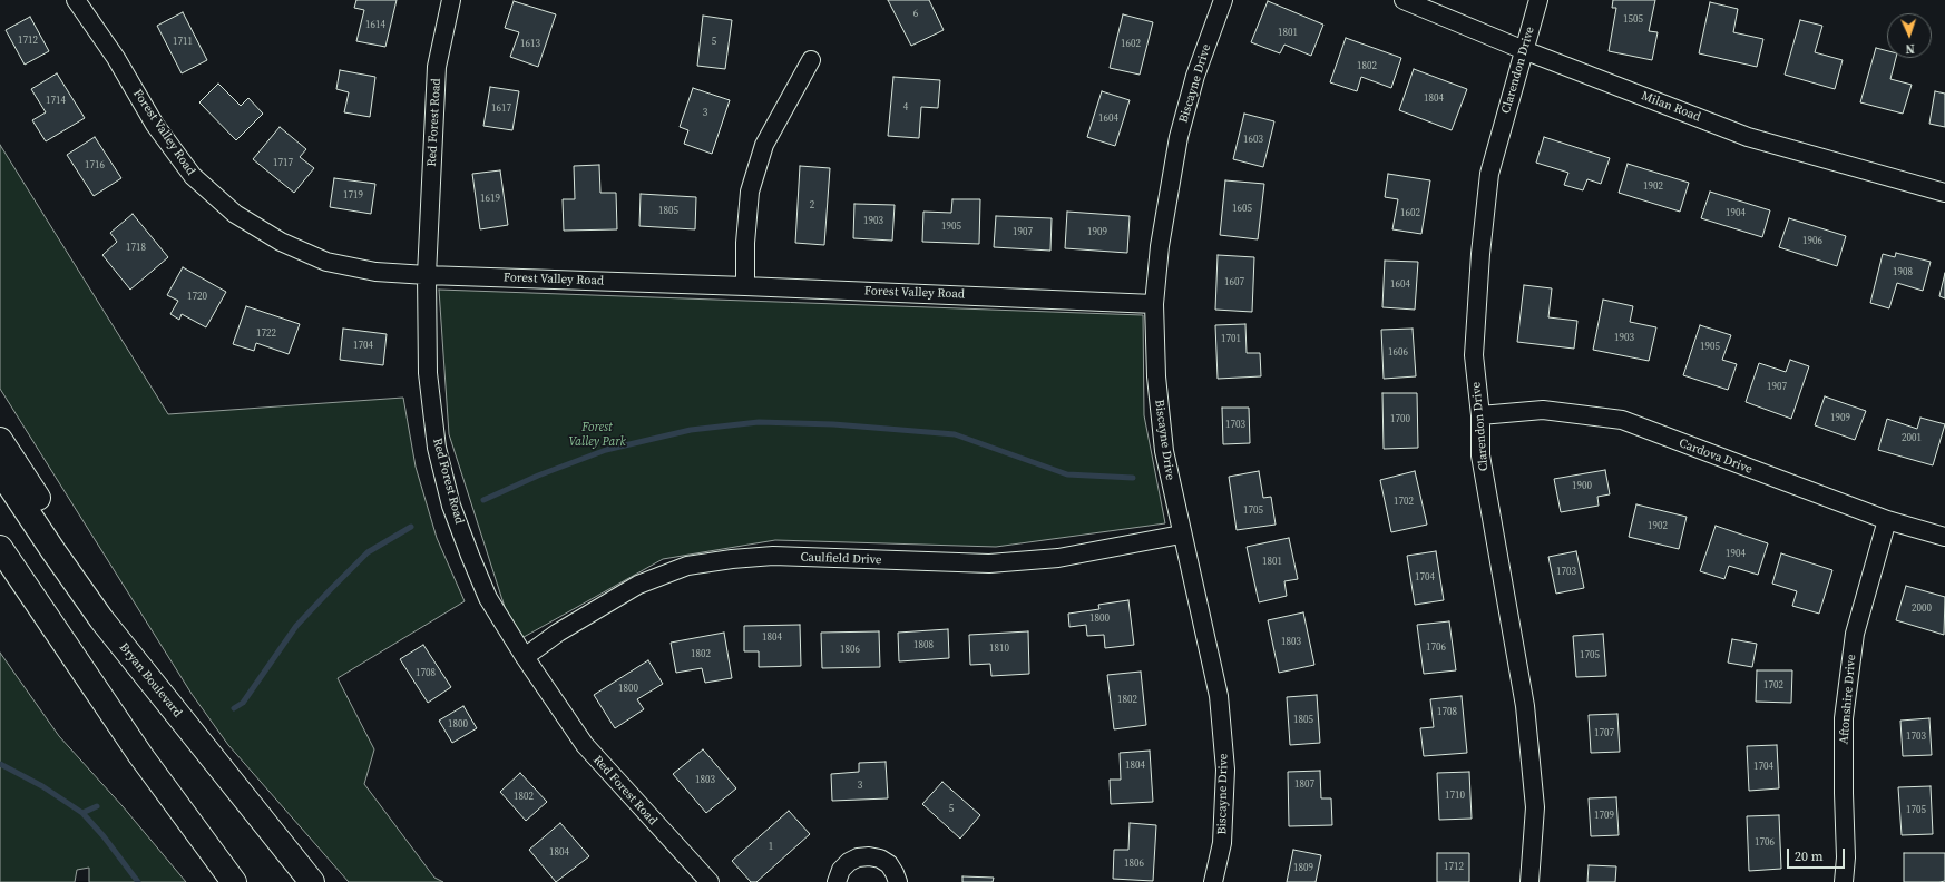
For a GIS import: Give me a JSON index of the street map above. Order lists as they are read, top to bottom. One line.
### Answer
{"streets":{"highway":["Bryan Boulevard"],"street":["Clarendon Drive","Biscayne Drive","Milan Road","Red Forest Road","Forest Valley Road","Cardova Drive","Caulfield Drive","Aftonshire Drive"]},"crossings":[["Clarendon Drive","Milan Road"],["Clarendon Drive","Cardova Drive"],["Biscayne Drive","Forest Valley Road"],["Biscayne Drive","Caulfield Drive"],["Red Forest Road","Forest Valley Road"],["Red Forest Road","Caulfield Drive"],["Cardova Drive","Aftonshire Drive"]],"parks":["Forest Valley Park"],"house_numbers":["6","1505","1614","1801","1712","1711","5","1613","1602","1802","1804","1714","4","1617","3","1604","1603","1717","1716","1902","1719","1619","2","1605","1805","1602","1904","1903","1905","1907","1909","1906","1718","1908","1607","1604","1720","1722","1903","1701","1704","1905","1606","1907","1909","1700","1703","2001","1900","1702","1705","1902","1904","1801","1703","1704","2000","1800","1804","1803","1808","1706","1810","1806","1802","1705","1708","1702","1800","1802","1708","1805","1800","1707","1703","1804","1704","1803","1807","3","1710","1802","5","1705","1709","1706","1","1804","1806","1712","1809"],"scale_bar":"20 m","north":"bottom"}
